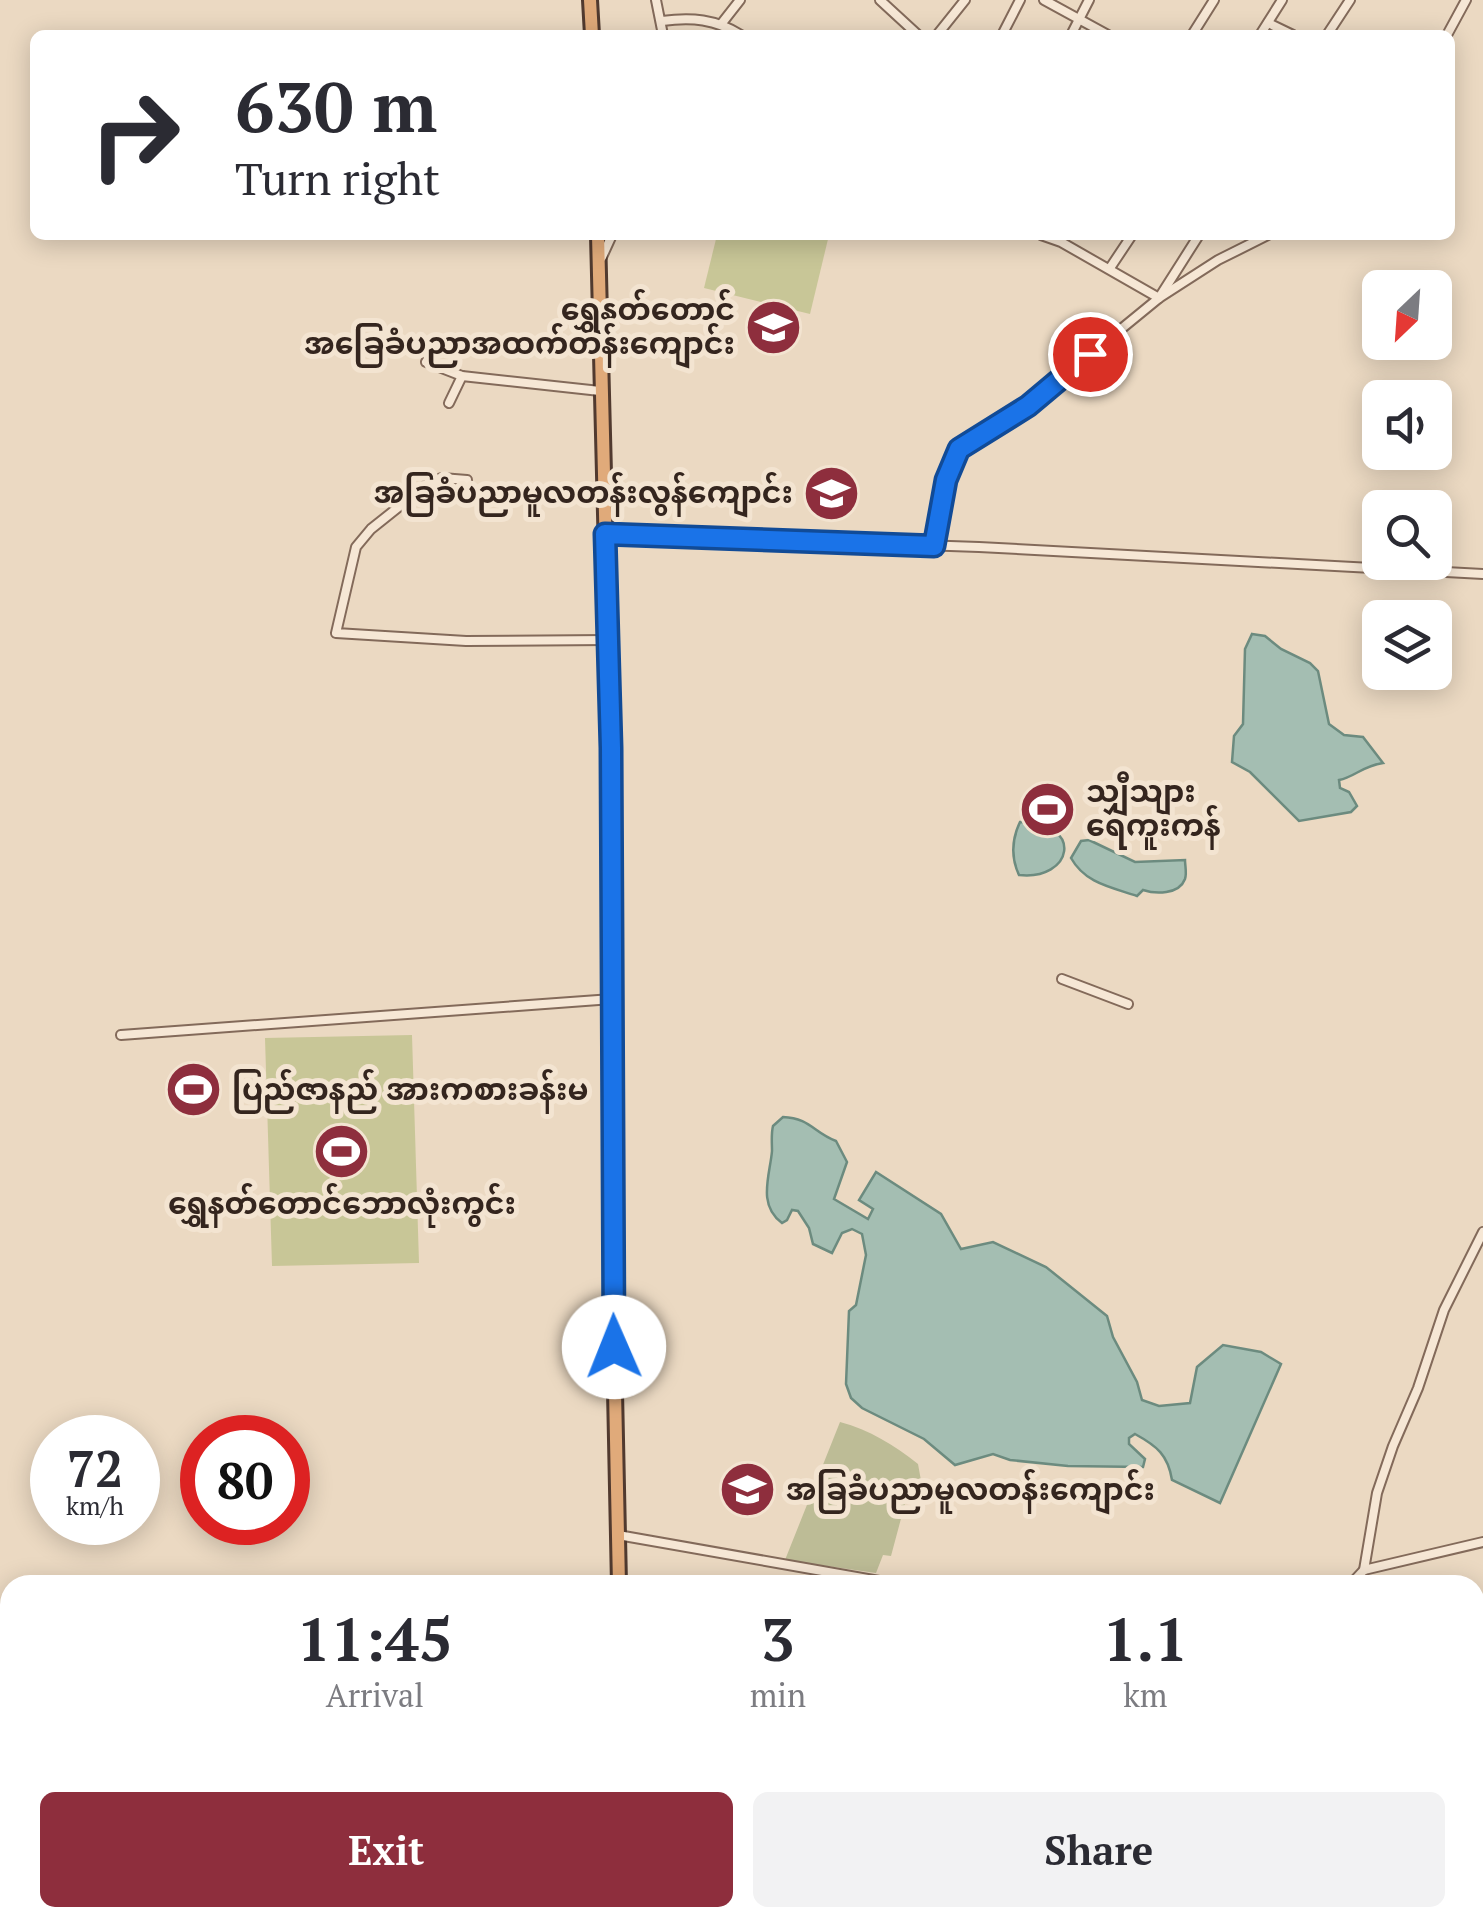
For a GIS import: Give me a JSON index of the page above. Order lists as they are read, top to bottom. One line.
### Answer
{"places":{"school or university":["ရွှေနတ်တောင် အခြေခံပညာအထက်တန်းကျောင်း","အခြခံပညာမူလတန်းလွန်ကျောင်း","အခြခံပညာမူလတန်းကျောင်း"],"sports":["သျှီသျား ရေကူးကန်","ပြည်ဇာနည် အားကစားခန်းမ","ရွှေနတ်တောင်ဘောလုံးကွင်း"]},"north":"bottom left","page":{"turn":["630 m","Turn right"],"speed":"72 km/h","limit":"80","eta":["11:45","Arrival","3","min","1.1","km"],"buttons":["Exit","Share"]}}
